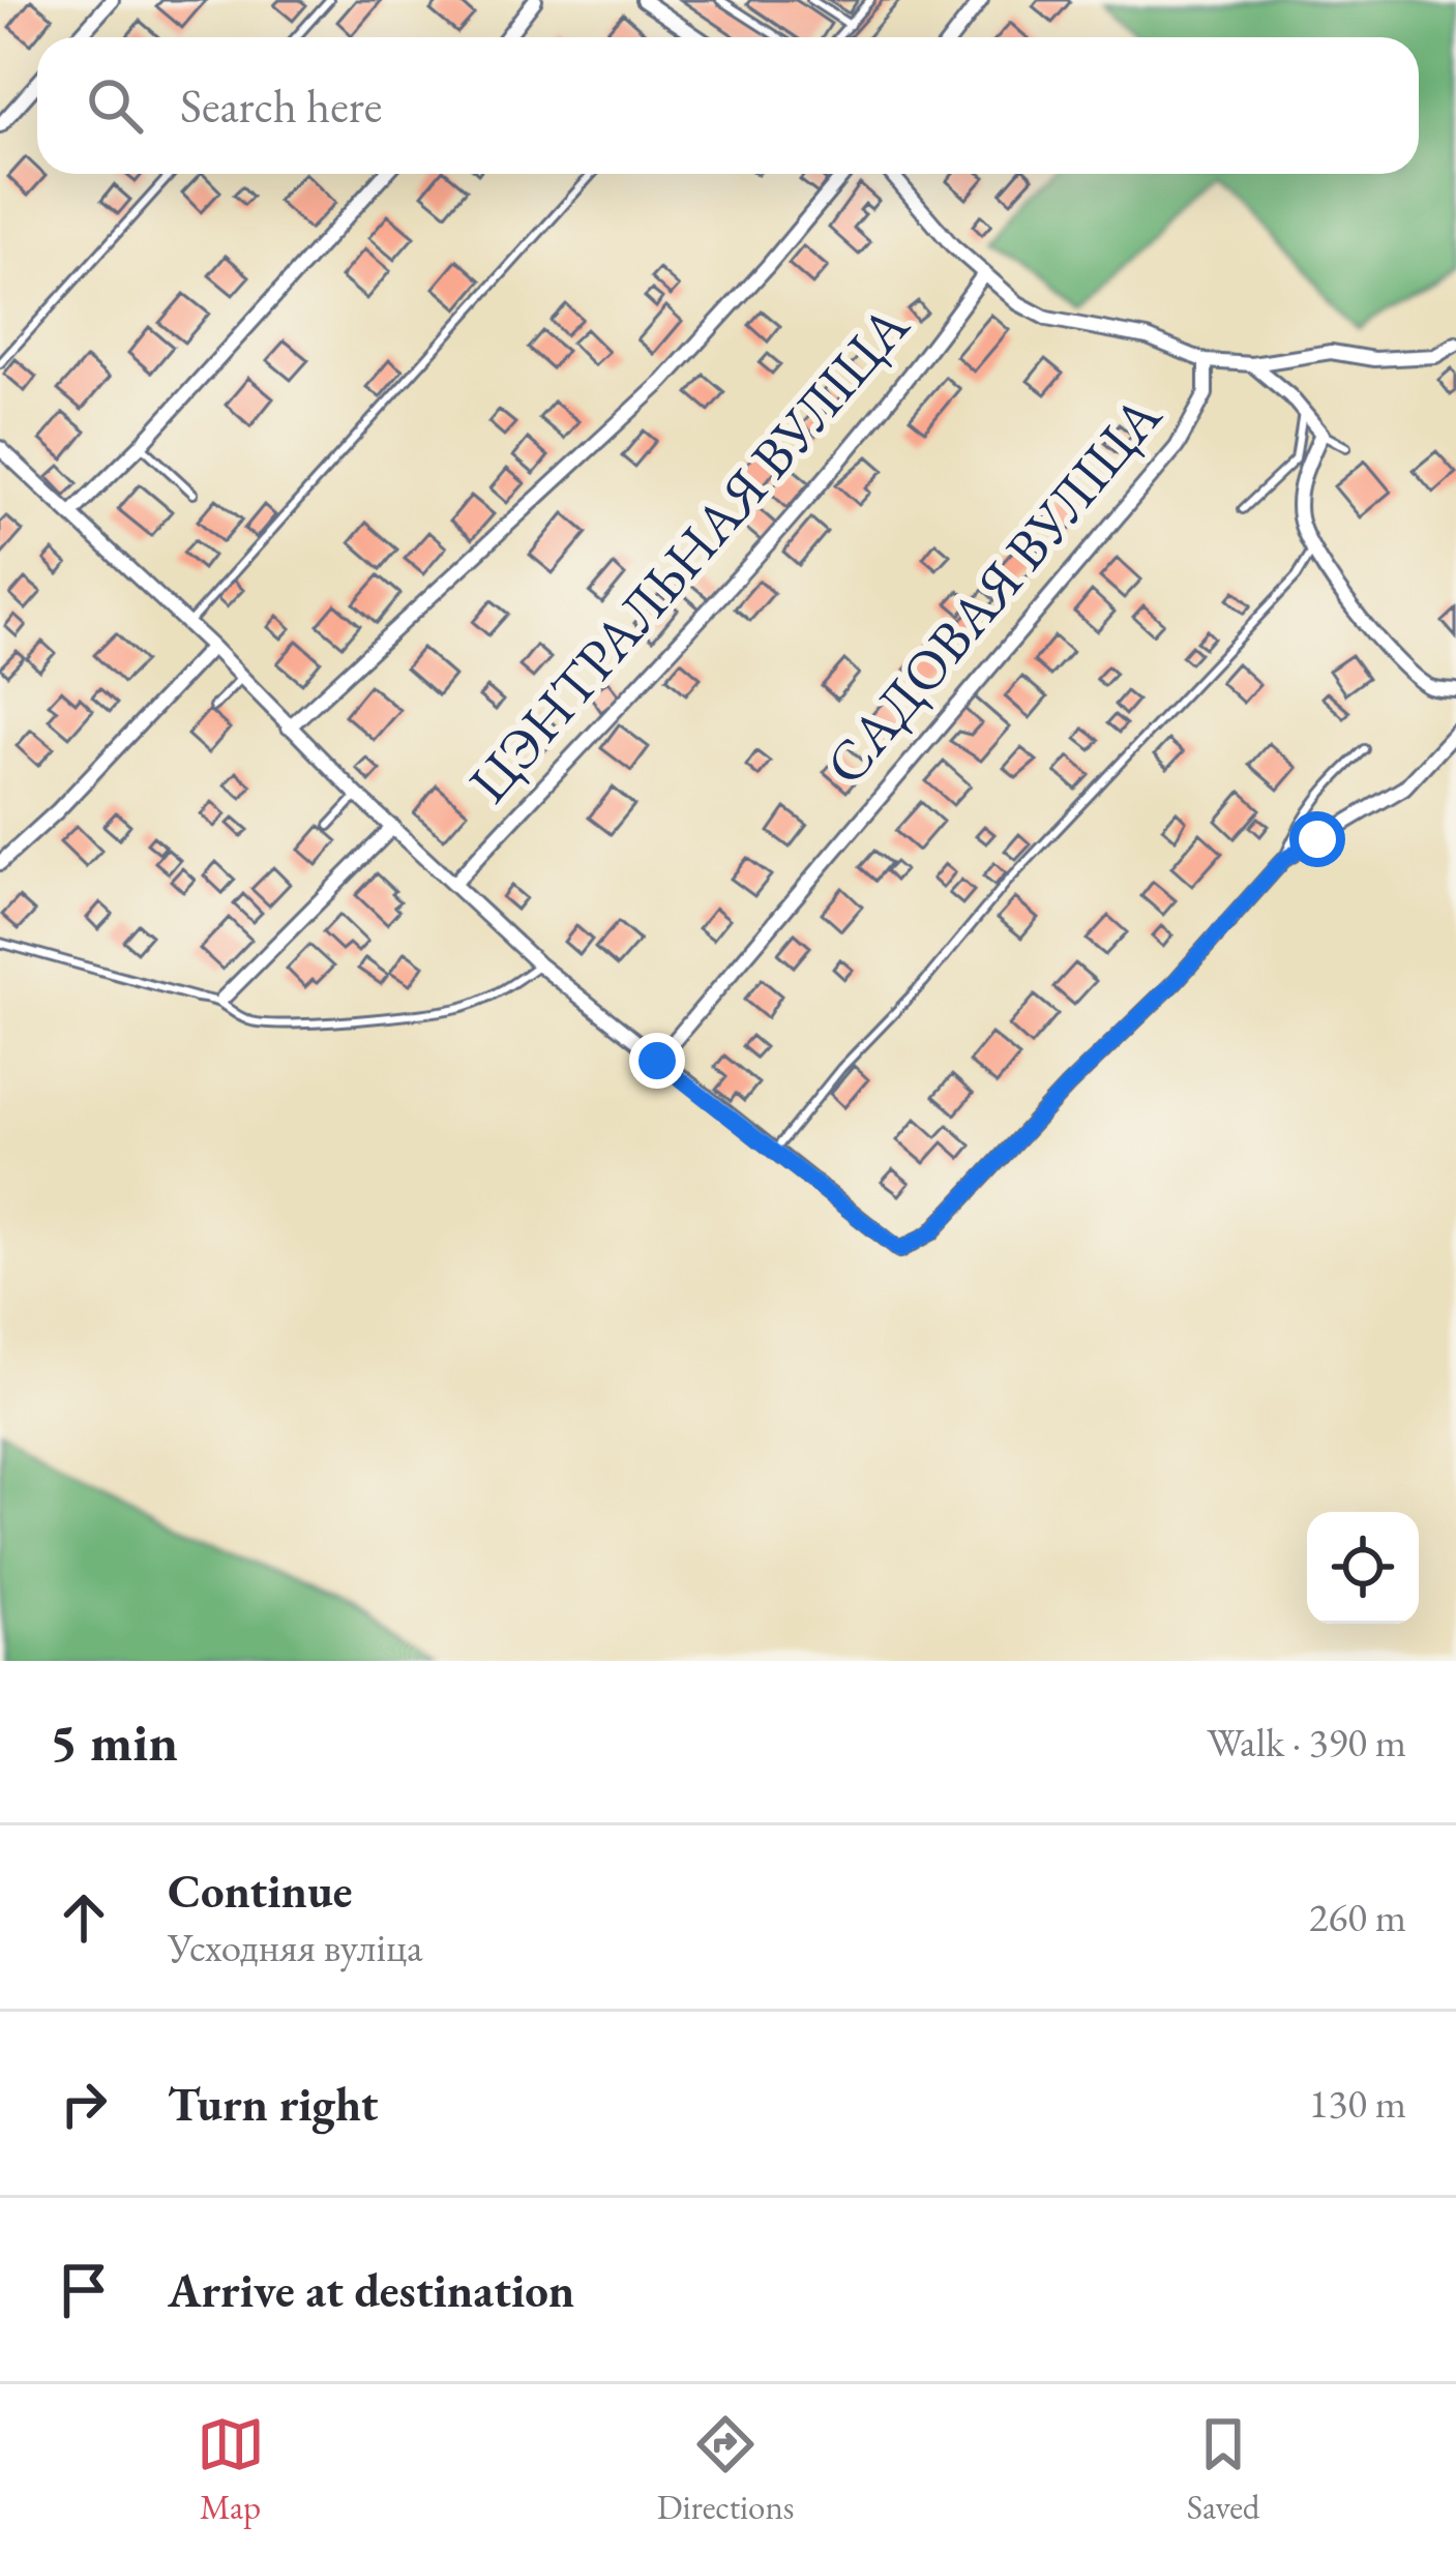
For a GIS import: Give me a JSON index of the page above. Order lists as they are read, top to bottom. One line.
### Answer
{"streets":{"street":["ЦЭНТРАЛЬНАЯ ВУЛІЦА","САДОВАЯ ВУЛІЦА"]},"page":{"search":"Search here","heading":["5 min","Walk · 390 m"],"list":[["Continue","Усходняя вуліца","260 m"],["Turn right","130 m"],"Arrive at destination"],"nav":["Map","Directions","Saved"]}}
